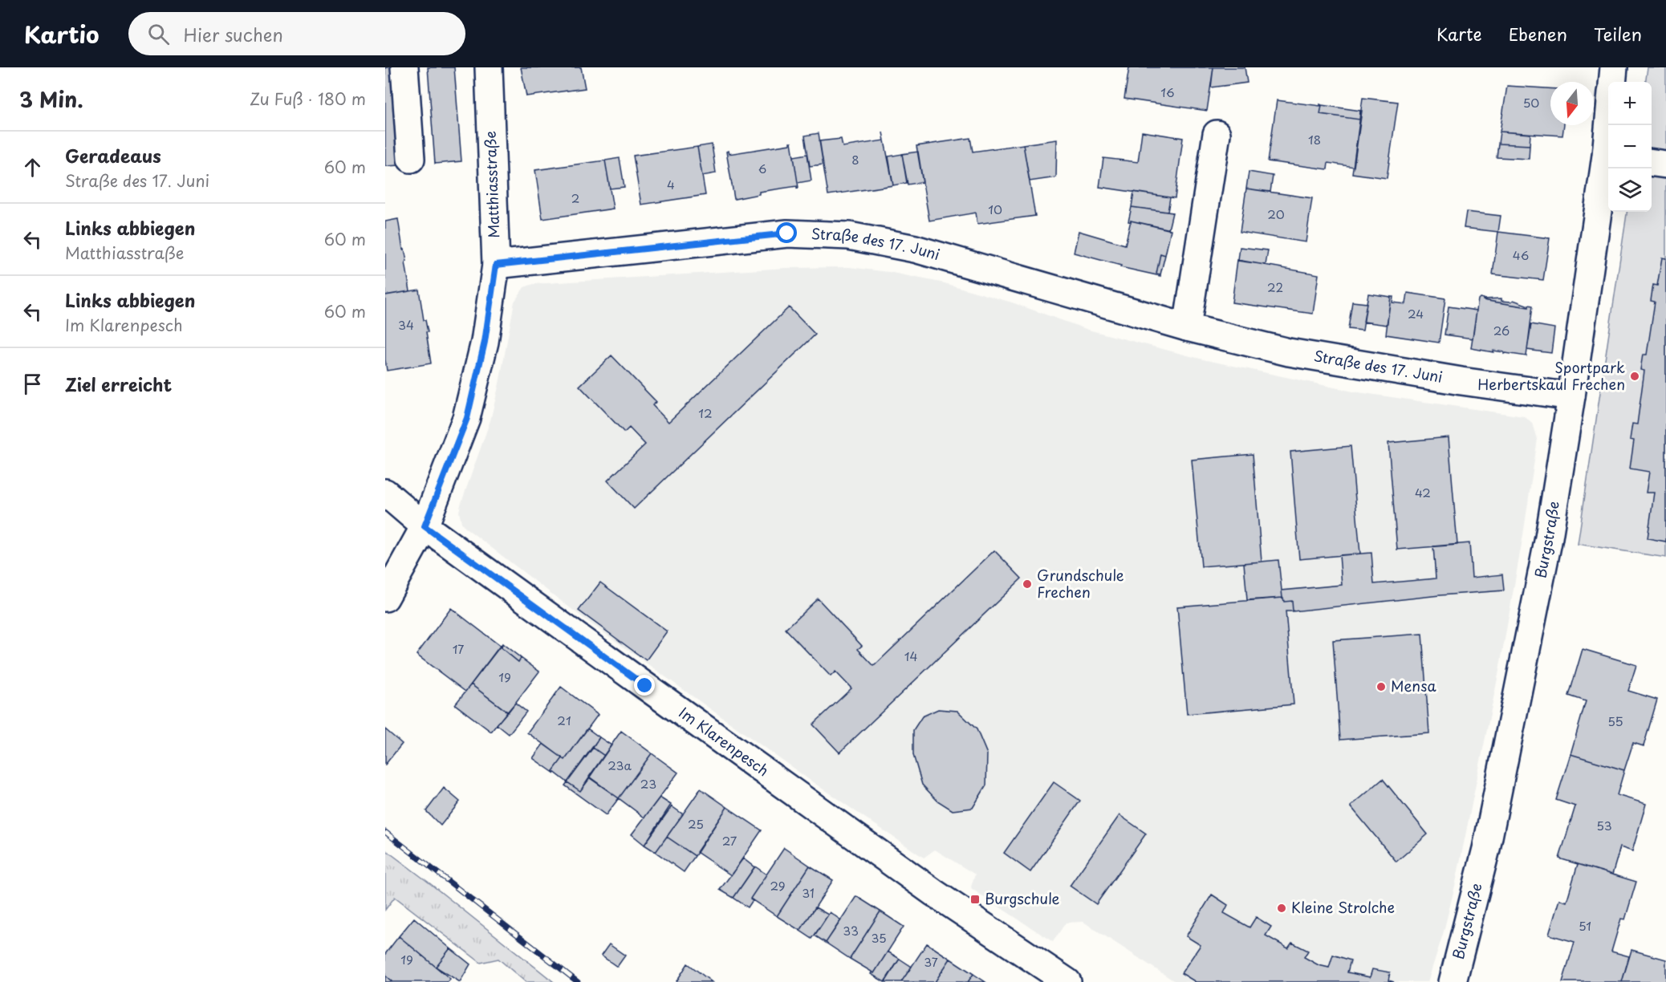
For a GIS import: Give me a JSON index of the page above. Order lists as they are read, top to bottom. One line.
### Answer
{"streets":{"street":["Matthiasstraße","Straße des 17. Juni","Burgstraße","Im Klarenpesch"]},"crossings":[["Matthiasstraße","Straße des 17. Juni"],["Matthiasstraße","Im Klarenpesch"],["Straße des 17. Juni","Burgstraße"]],"places":{"other":["Sportpark Herbertskaul Frechen","Grundschule Frechen","Mensa","Kleine Strolche"],"transit":["Burgschule"]},"house_numbers":["16","50","18","8","6","4","2","10","20","46","22","24","34","26","12","42","17","14","19","21","55","23a","23","25","53","27","29","31","51","33","35","19","37"],"north":"bottom","page":{"header":"Kartio","search":"Hier suchen","nav":["Karte","Ebenen","Teilen"],"heading":["3 Min.","Zu Fuß · 180 m"],"map_buttons":["+","−"],"list":[["Geradeaus","Straße des 17. Juni","60 m"],["Links abbiegen","Matthiasstraße","60 m"],["Links abbiegen","Im Klarenpesch","60 m"],"Ziel erreicht"]}}
